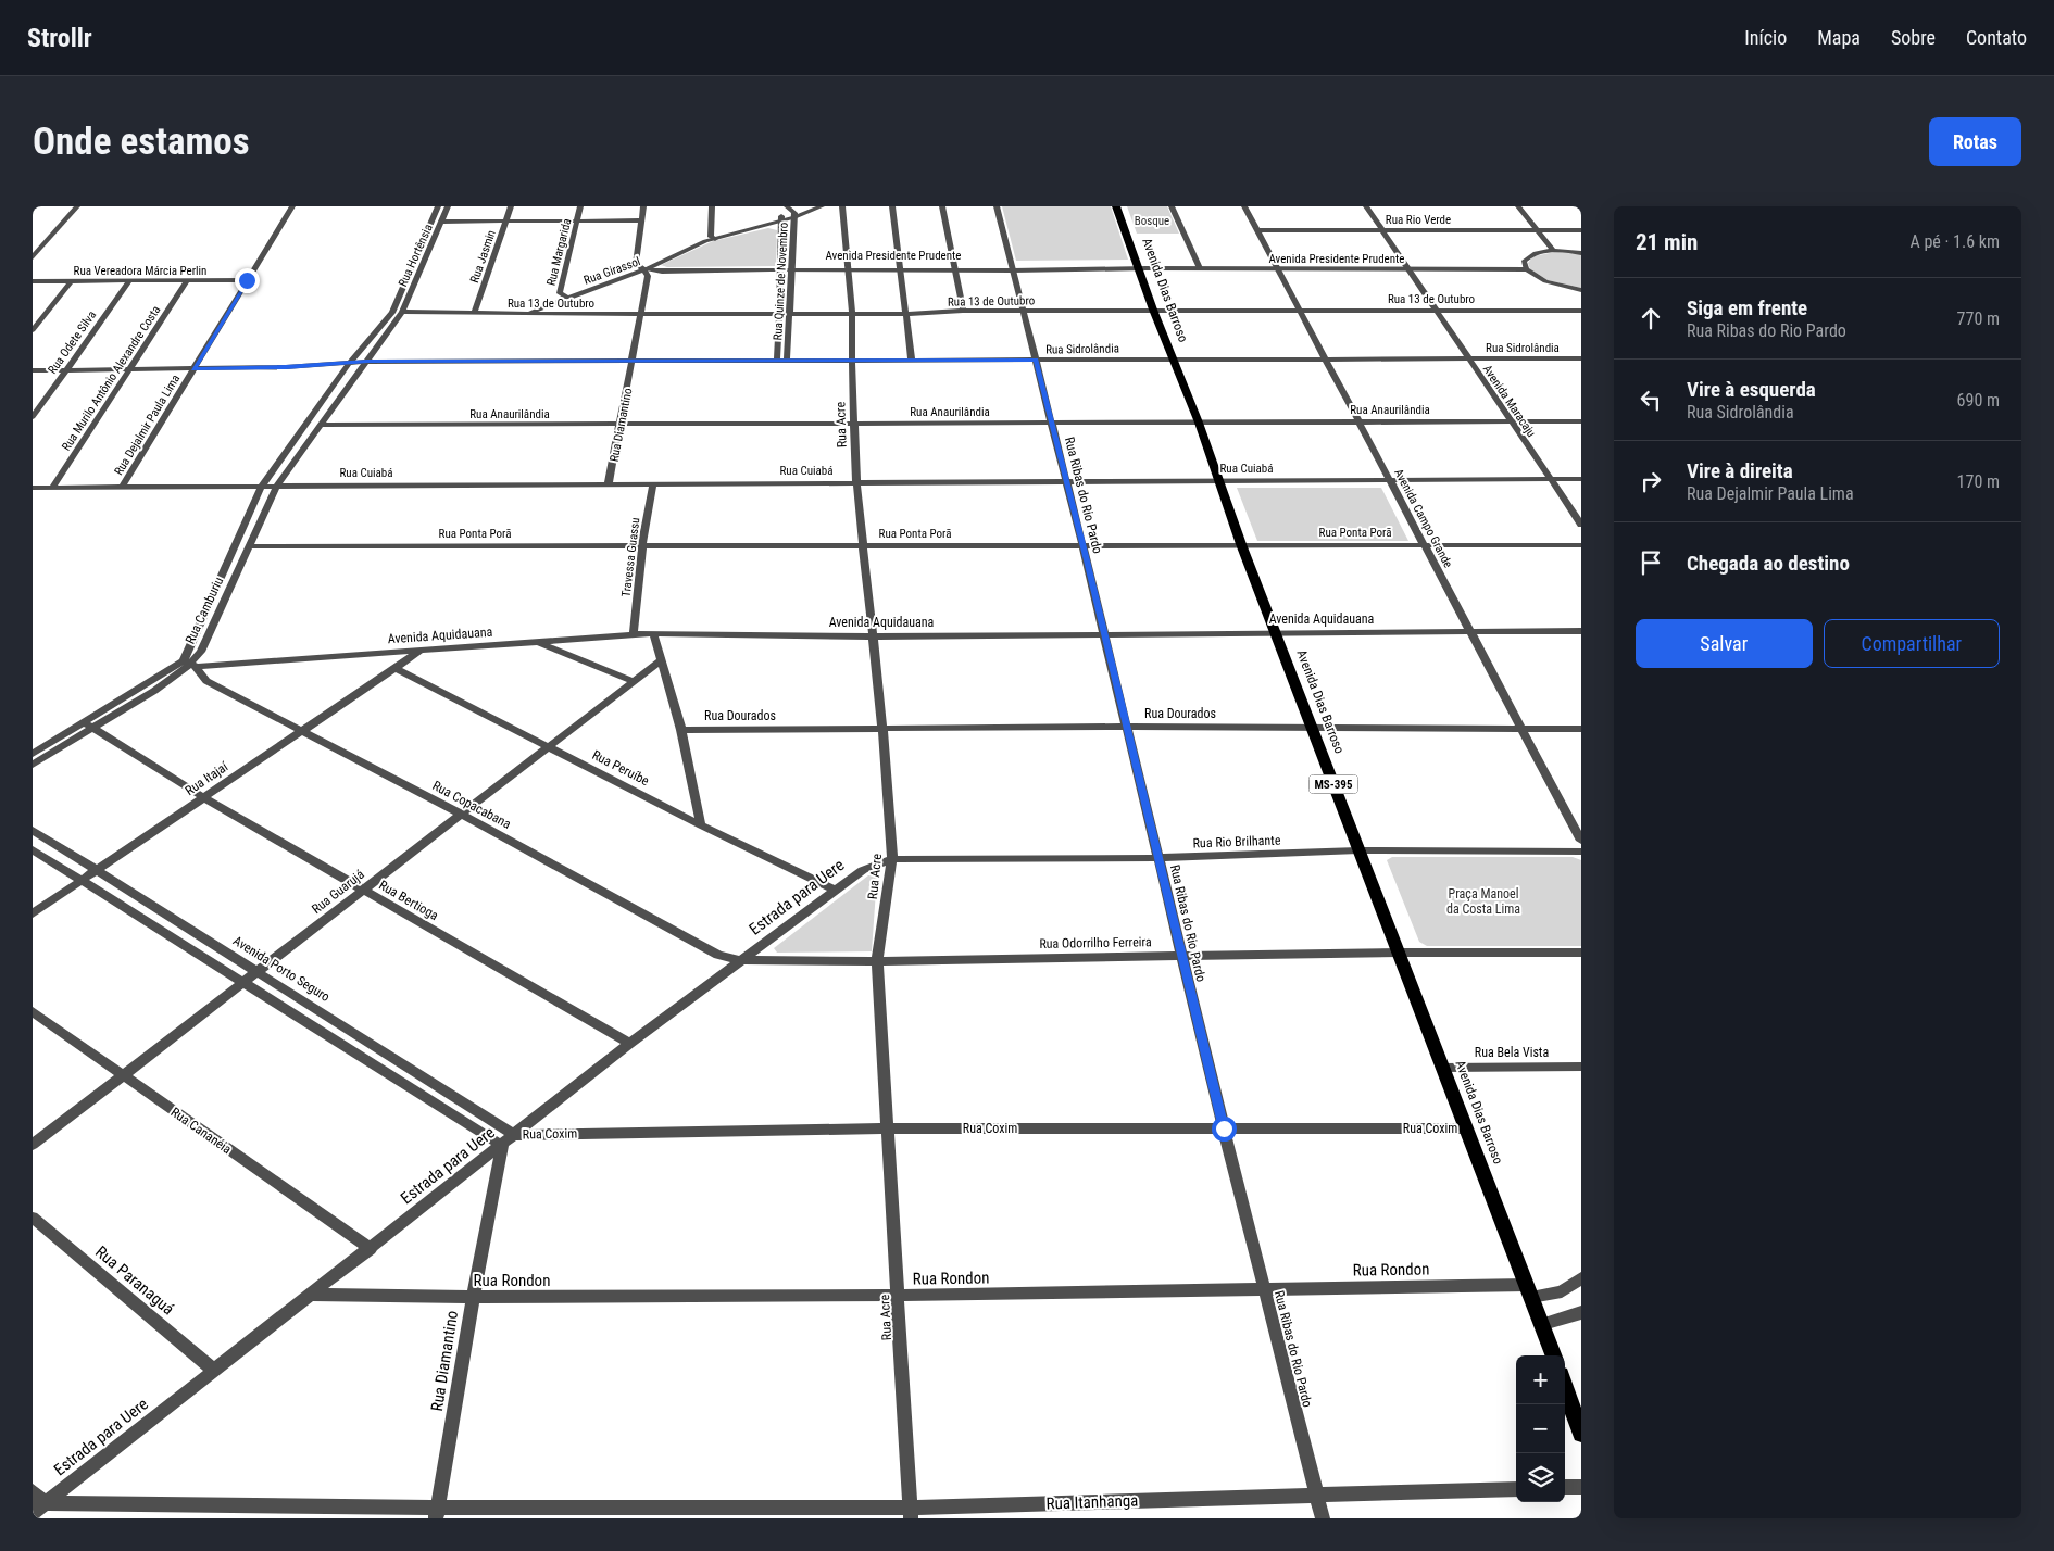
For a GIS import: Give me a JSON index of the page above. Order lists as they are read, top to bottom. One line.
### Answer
{"streets":{"main road":["Avenida Dias Barroso","MS-395"],"street":["Rua Rio Verde","Rua Margarida","Rua Hortênsia","Avenida Presidente Prudente","Rua Jasmin","Rua Vereadora Márcia Perlin","Rua Girassol","Rua Quinze de Novembro","Rua 13 de Outubro","Rua Odete Silva","Rua Sidrolândia","Rua Murilo Antônio Alexandre Costa","Avenida Maracaju","Rua Anaurilândia","Rua Dejalmir Paula Lima","Rua Diamantino","Rua Acre","Rua Cuiabá","Rua Ribas do Rio Pardo","Avenida Campo Grande","Rua Ponta Porã","Travessa Guassu","Rua Camburiu","Avenida Aquidauana","Rua Dourados","Rua Peruíbe","Rua Itajaí","Rua Copacabana","Rua Rio Brilhante","Rua Guarujá","Estrada para Uere","Rua Bertioga","Rua Odorrilho Ferreira","Avenida Porto Seguro","Rua Bela Vista","Rua Coxim","Rua Cananéia","Rua Rondon","Rua Paranaguá","Rua Itanhanga"]},"crossings":[["Rua Rio Verde","Avenida Maracaju"],["Rua Rio Verde","Avenida Campo Grande"],["Rua Margarida","Rua Girassol"],["Rua Hortênsia","Rua 13 de Outubro"],["Rua Hortênsia","Rua Sidrolândia"],["Rua Hortênsia","Rua Anaurilândia"],["Rua Hortênsia","Rua Camburiu"],["Avenida Presidente Prudente","Rua Girassol"],["Avenida Presidente Prudente","Rua Quinze de Novembro"],["Avenida Presidente Prudente","Avenida Dias Barroso"],["Avenida Presidente Prudente","Avenida Maracaju"],["Avenida Presidente Prudente","Rua Diamantino"],["Avenida Presidente Prudente","Rua Acre"],["Avenida Presidente Prudente","Rua Ribas do Rio Pardo"],["Avenida Presidente Prudente","Avenida Campo Grande"],["Rua Jasmin","Rua 13 de Outubro"],["Rua Vereadora Márcia Perlin","Rua Odete Silva"],["Rua Vereadora Márcia Perlin","Rua Murilo Antônio Alexandre Costa"],["Rua Vereadora Márcia Perlin","Rua Dejalmir Paula Lima"],["Rua Girassol","Rua Quinze de Novembro"],["Rua Girassol","Rua 13 de Outubro"],["Rua Girassol","Rua Diamantino"],["Rua Quinze de Novembro","Rua 13 de Outubro"],["Rua Quinze de Novembro","Rua Sidrolândia"],["Avenida Dias Barroso","Rua 13 de Outubro"],["Avenida Dias Barroso","Rua Sidrolândia"],["Avenida Dias Barroso","Rua Anaurilândia"],["Avenida Dias Barroso","Rua Cuiabá"],["Avenida Dias Barroso","Rua Ponta Porã"],["Avenida Dias Barroso","Avenida Aquidauana"],["Avenida Dias Barroso","Rua Dourados"],["Avenida Dias Barroso","Rua Rio Brilhante"],["Avenida Dias Barroso","Rua Odorrilho Ferreira"],["Avenida Dias Barroso","Rua Bela Vista"],["Avenida Dias Barroso","Rua Coxim"],["Avenida Dias Barroso","Rua Rondon"],["Rua 13 de Outubro","Avenida Maracaju"],["Rua 13 de Outubro","Rua Diamantino"],["Rua 13 de Outubro","Rua Acre"],["Rua 13 de Outubro","Rua Ribas do Rio Pardo"],["Rua 13 de Outubro","Avenida Campo Grande"],["Rua Odete Silva","Rua Sidrolândia"],["Rua Sidrolândia","Rua Murilo Antônio Alexandre Costa"],["Rua Sidrolândia","Avenida Maracaju"],["Rua Sidrolândia","Rua Dejalmir Paula Lima"],["Rua Sidrolândia","Rua Diamantino"],["Rua Sidrolândia","Rua Acre"],["Rua Sidrolândia","Rua Ribas do Rio Pardo"],["Rua Sidrolândia","Avenida Campo Grande"],["Rua Sidrolândia","Rua Camburiu"],["Rua Murilo Antônio Alexandre Costa","Rua Cuiabá"],["Avenida Maracaju","Rua Anaurilândia"],["Avenida Maracaju","Rua Cuiabá"],["Rua Anaurilândia","Rua Diamantino"],["Rua Anaurilândia","Rua Acre"],["Rua Anaurilândia","Rua Ribas do Rio Pardo"],["Rua Anaurilândia","Avenida Campo Grande"],["Rua Anaurilândia","Rua Camburiu"],["Rua Dejalmir Paula Lima","Rua Cuiabá"],["Rua Diamantino","Rua Cuiabá"],["Rua Diamantino","Estrada para Uere"],["Rua Diamantino","Rua Rondon"],["Rua Diamantino","Rua Itanhanga"],["Rua Acre","Rua Cuiabá"],["Rua Acre","Rua Ponta Porã"],["Rua Acre","Avenida Aquidauana"],["Rua Acre","Rua Dourados"],["Rua Acre","Rua Rio Brilhante"],["Rua Acre","Estrada para Uere"],["Rua Acre","Rua Odorrilho Ferreira"],["Rua Acre","Rua Coxim"],["Rua Acre","Rua Rondon"],["Rua Acre","Rua Itanhanga"],["Rua Cuiabá","Rua Ribas do Rio Pardo"],["Rua Cuiabá","Avenida Campo Grande"],["Rua Cuiabá","Travessa Guassu"],["Rua Cuiabá","Rua Camburiu"],["Rua Ribas do Rio Pardo","Rua Ponta Porã"],["Rua Ribas do Rio Pardo","Avenida Aquidauana"],["Rua Ribas do Rio Pardo","Rua Dourados"],["Rua Ribas do Rio Pardo","Rua Rio Brilhante"],["Rua Ribas do Rio Pardo","Rua Odorrilho Ferreira"],["Rua Ribas do Rio Pardo","Rua Coxim"],["Rua Ribas do Rio Pardo","Rua Rondon"],["Rua Ribas do Rio Pardo","Rua Itanhanga"],["Avenida Campo Grande","Rua Ponta Porã"],["Avenida Campo Grande","Avenida Aquidauana"],["Avenida Campo Grande","Rua Dourados"],["Rua Ponta Porã","Travessa Guassu"],["Rua Ponta Porã","Rua Camburiu"],["Travessa Guassu","Avenida Aquidauana"],["Rua Camburiu","Avenida Aquidauana"],["Rua Camburiu","Rua Copacabana"],["Rua Camburiu","Rua Bertioga"],["Avenida Aquidauana","Rua Itajaí"],["Avenida Aquidauana","Rua Copacabana"],["Rua Peruíbe","Rua Itajaí"],["Rua Peruíbe","Rua Guarujá"],["Rua Peruíbe","Estrada para Uere"],["Rua Itajaí","Rua Copacabana"],["Rua Itajaí","Rua Bertioga"],["Rua Itajaí","Avenida Porto Seguro"],["Rua Copacabana","Rua Guarujá"],["Rua Copacabana","Estrada para Uere"],["Rua Copacabana","Rua Odorrilho Ferreira"],["Rua Rio Brilhante","Estrada para Uere"],["Rua Guarujá","Rua Bertioga"],["Rua Guarujá","Avenida Porto Seguro"],["Rua Guarujá","Rua Cananéia"],["Estrada para Uere","Rua Bertioga"],["Estrada para Uere","Rua Odorrilho Ferreira"],["Estrada para Uere","Avenida Porto Seguro"],["Estrada para Uere","Rua Coxim"],["Estrada para Uere","Rua Cananéia"],["Estrada para Uere","Rua Rondon"],["Estrada para Uere","Rua Paranaguá"],["Estrada para Uere","Rua Itanhanga"],["Avenida Porto Seguro","Rua Coxim"]],"parks":["Bosque","Praça Manoel da Costa Lima"],"page":{"header":"Strollr","nav":["Início","Mapa","Sobre","Contato"],"buttons":["Rotas",["Salvar","Compartilhar"]],"title":"Onde estamos","heading":["21 min","A pé · 1.6 km"],"list":[["Siga em frente","Rua Ribas do Rio Pardo","770 m"],["Vire à esquerda","Rua Sidrolândia","690 m"],["Vire à direita","Rua Dejalmir Paula Lima","170 m"],"Chegada ao destino"],"map_buttons":["+","−"]}}
